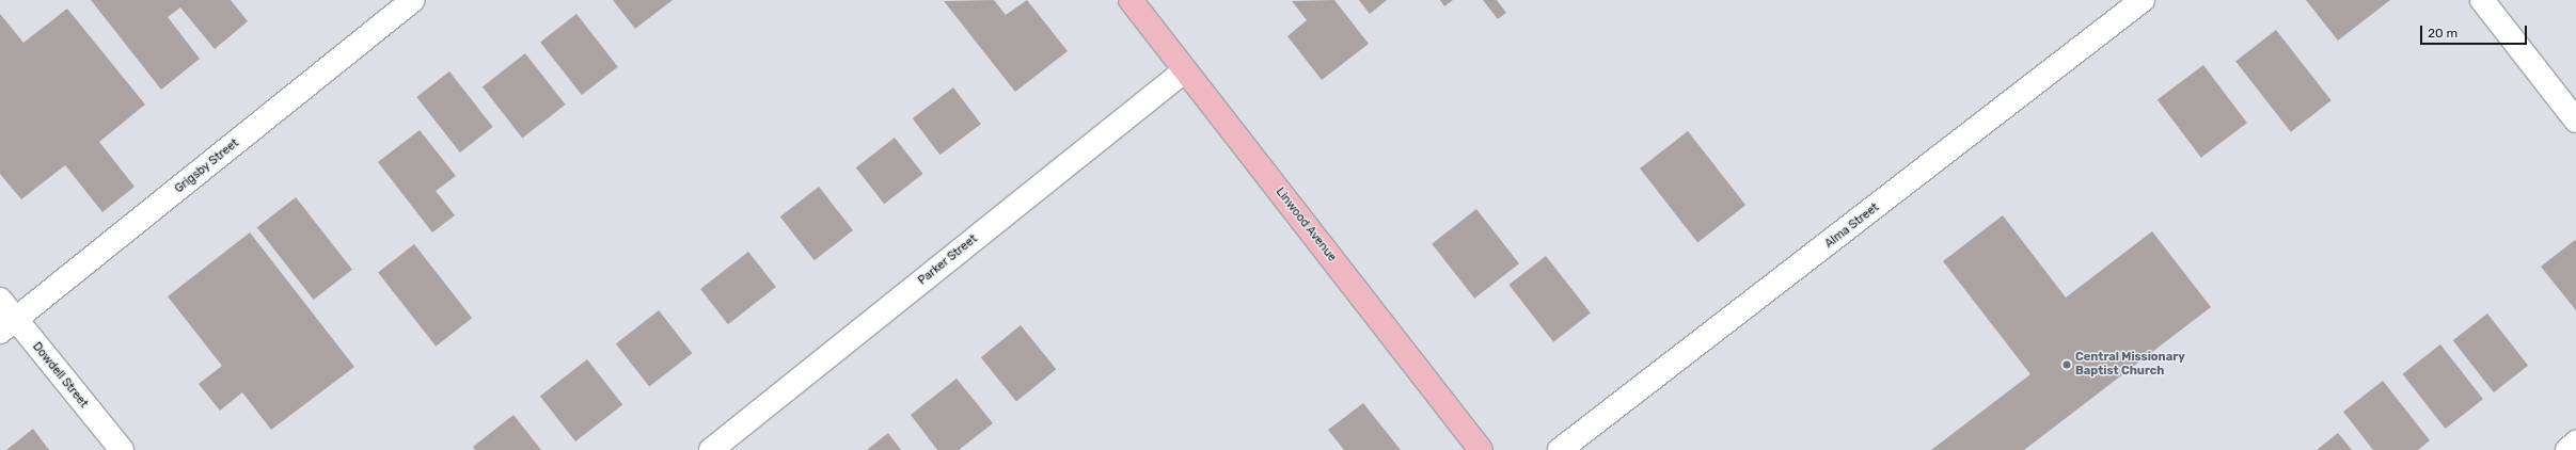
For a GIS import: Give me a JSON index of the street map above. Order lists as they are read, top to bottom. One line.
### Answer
{"streets":{"main road":["Linwood Avenue"],"street":["Grigsby Street","Alma Street","Parker Street","Dowdell Street"]},"crossings":[["Grigsby Street","Dowdell Street"],["Linwood Avenue","Parker Street"]],"places":["Central Missionary Baptist Church"],"scale_bar":"20 m"}
